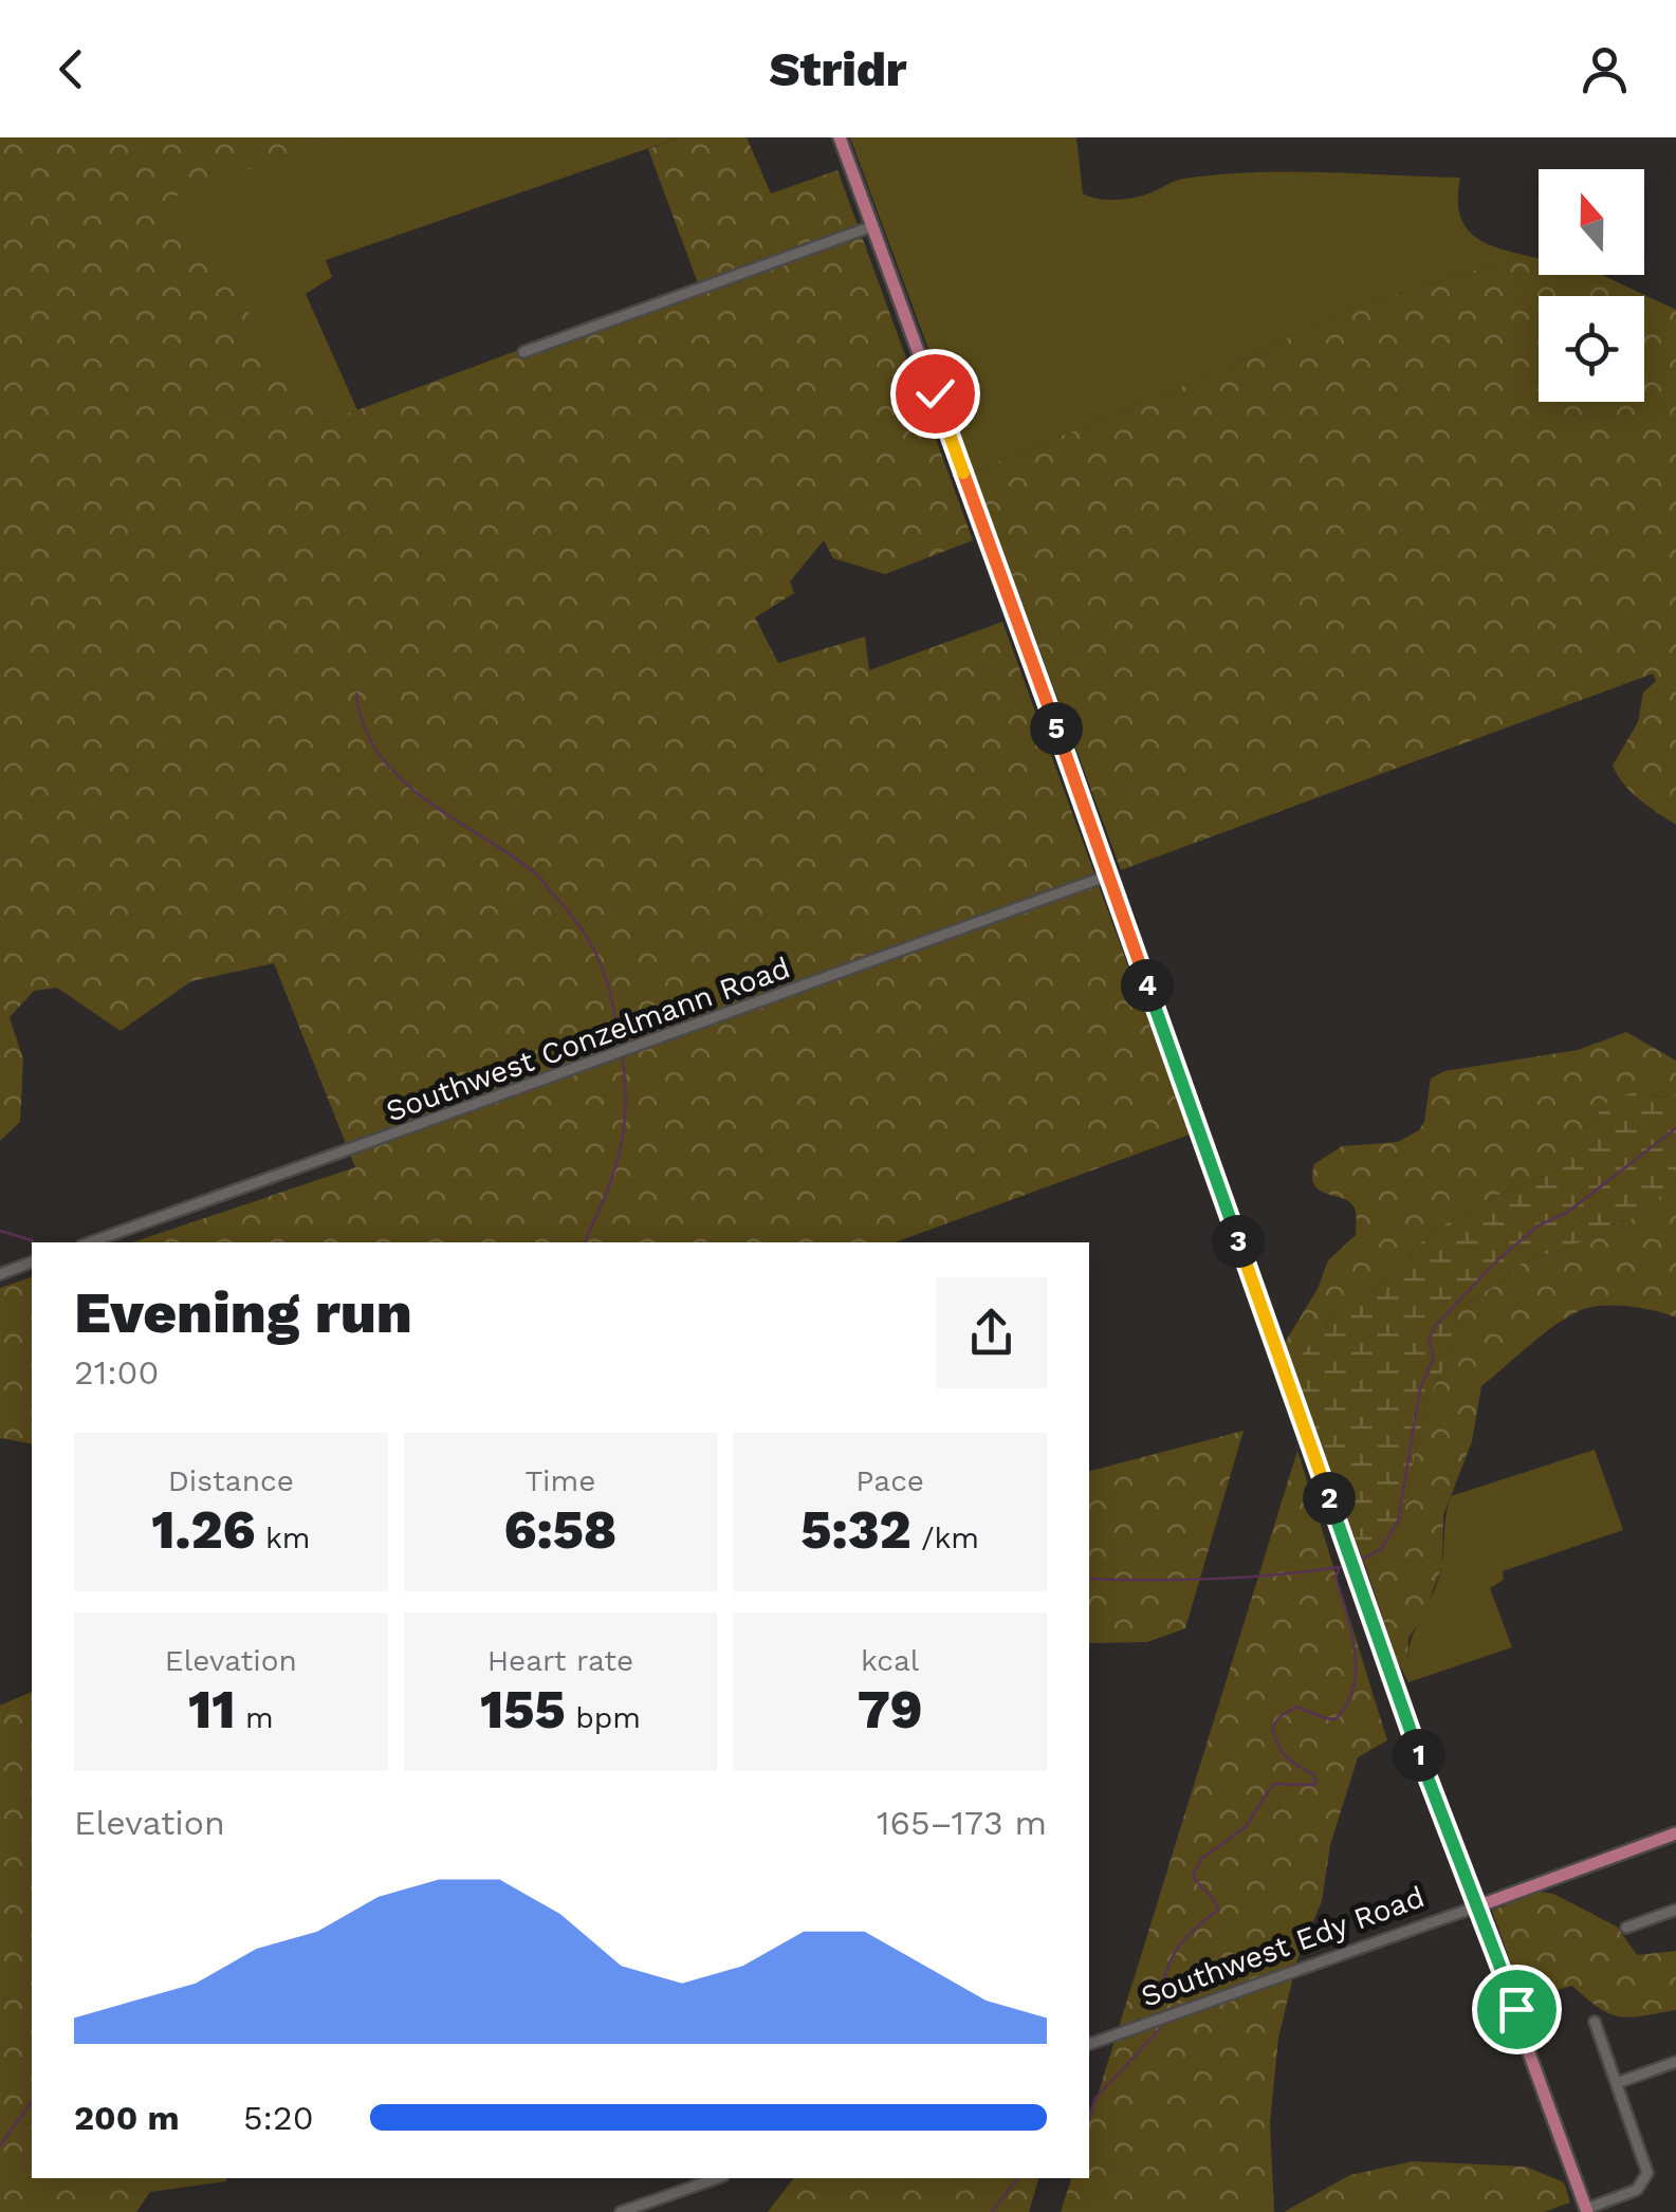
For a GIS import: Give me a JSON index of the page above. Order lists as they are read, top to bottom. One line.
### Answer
{"streets":{"main road":["Southwest Edy Road"],"street":["Southwest Conzelmann Road"]},"north":"top","page":{"header":"Stridr","pins":["5","4","3","2","1"],"heading":["Evening run","21:00"],"stats":[["Distance","1.26 km"],["Time","6:58"],["Pace","5:32 /km"],["Elevation","11 m"],["Heart rate","155 bpm"],["kcal","79"]],"chart":["Elevation","165–173 m"],"list":[{"name":"200 m","note":"5:20"}]}}
